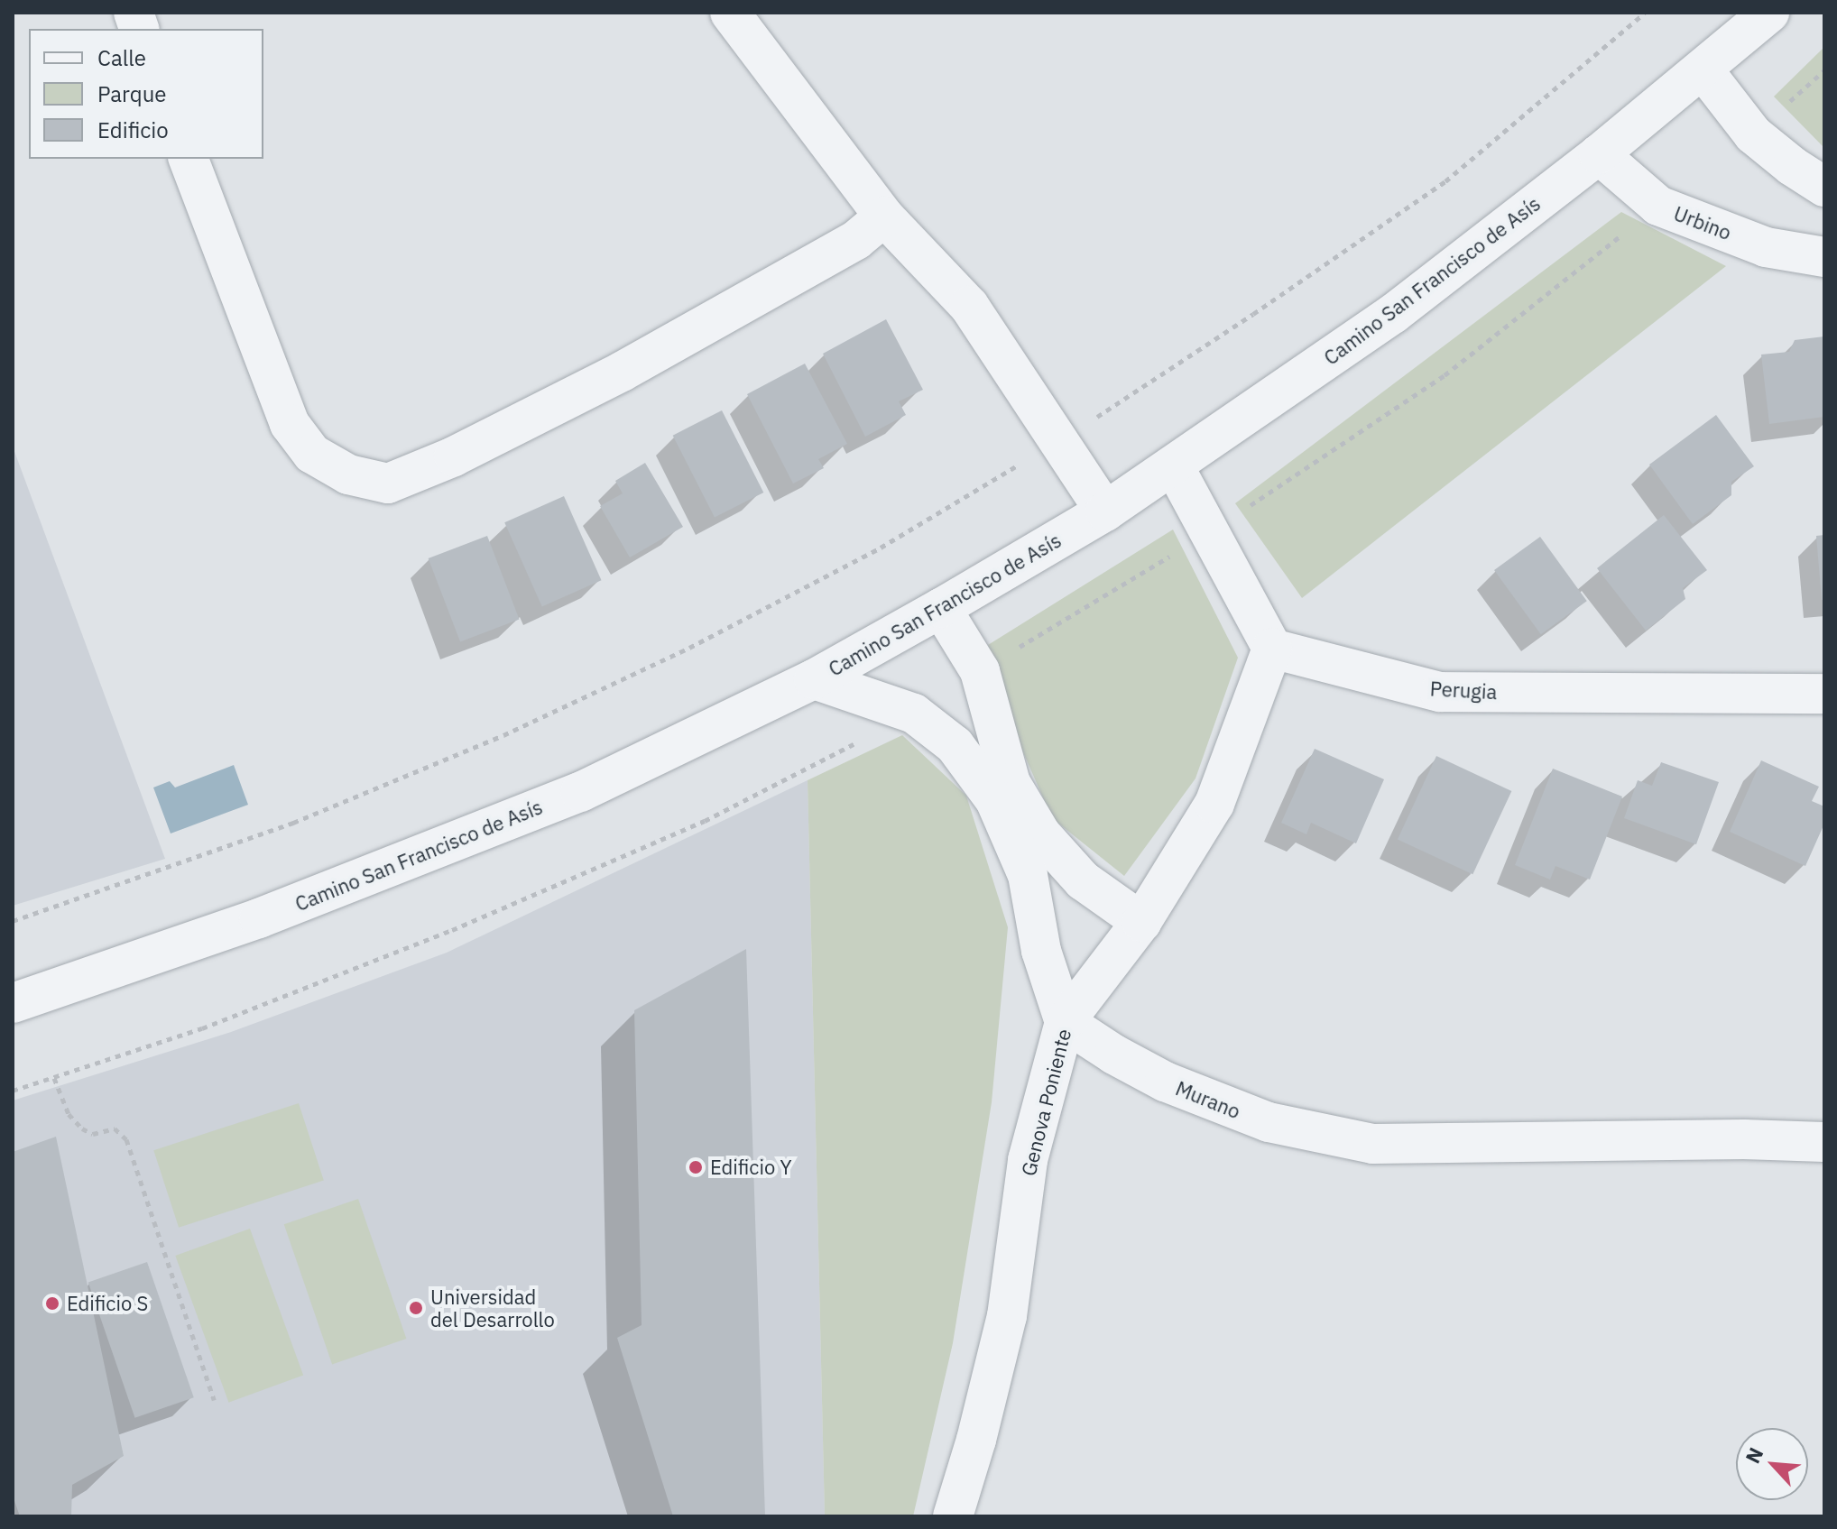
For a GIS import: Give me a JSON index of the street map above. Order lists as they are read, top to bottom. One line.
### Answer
{"streets":{"street":["Urbino","Camino San Francisco de Asís","Perugia","Murano","Genova Poniente"]},"crossings":[["Urbino","Camino San Francisco de Asís"],["Perugia","Genova Poniente"],["Murano","Genova Poniente"]],"places":["Edificio Y","Edificio S","Universidad del Desarrollo"],"legend":["Calle","Parque","Edificio"],"north":"top left"}
